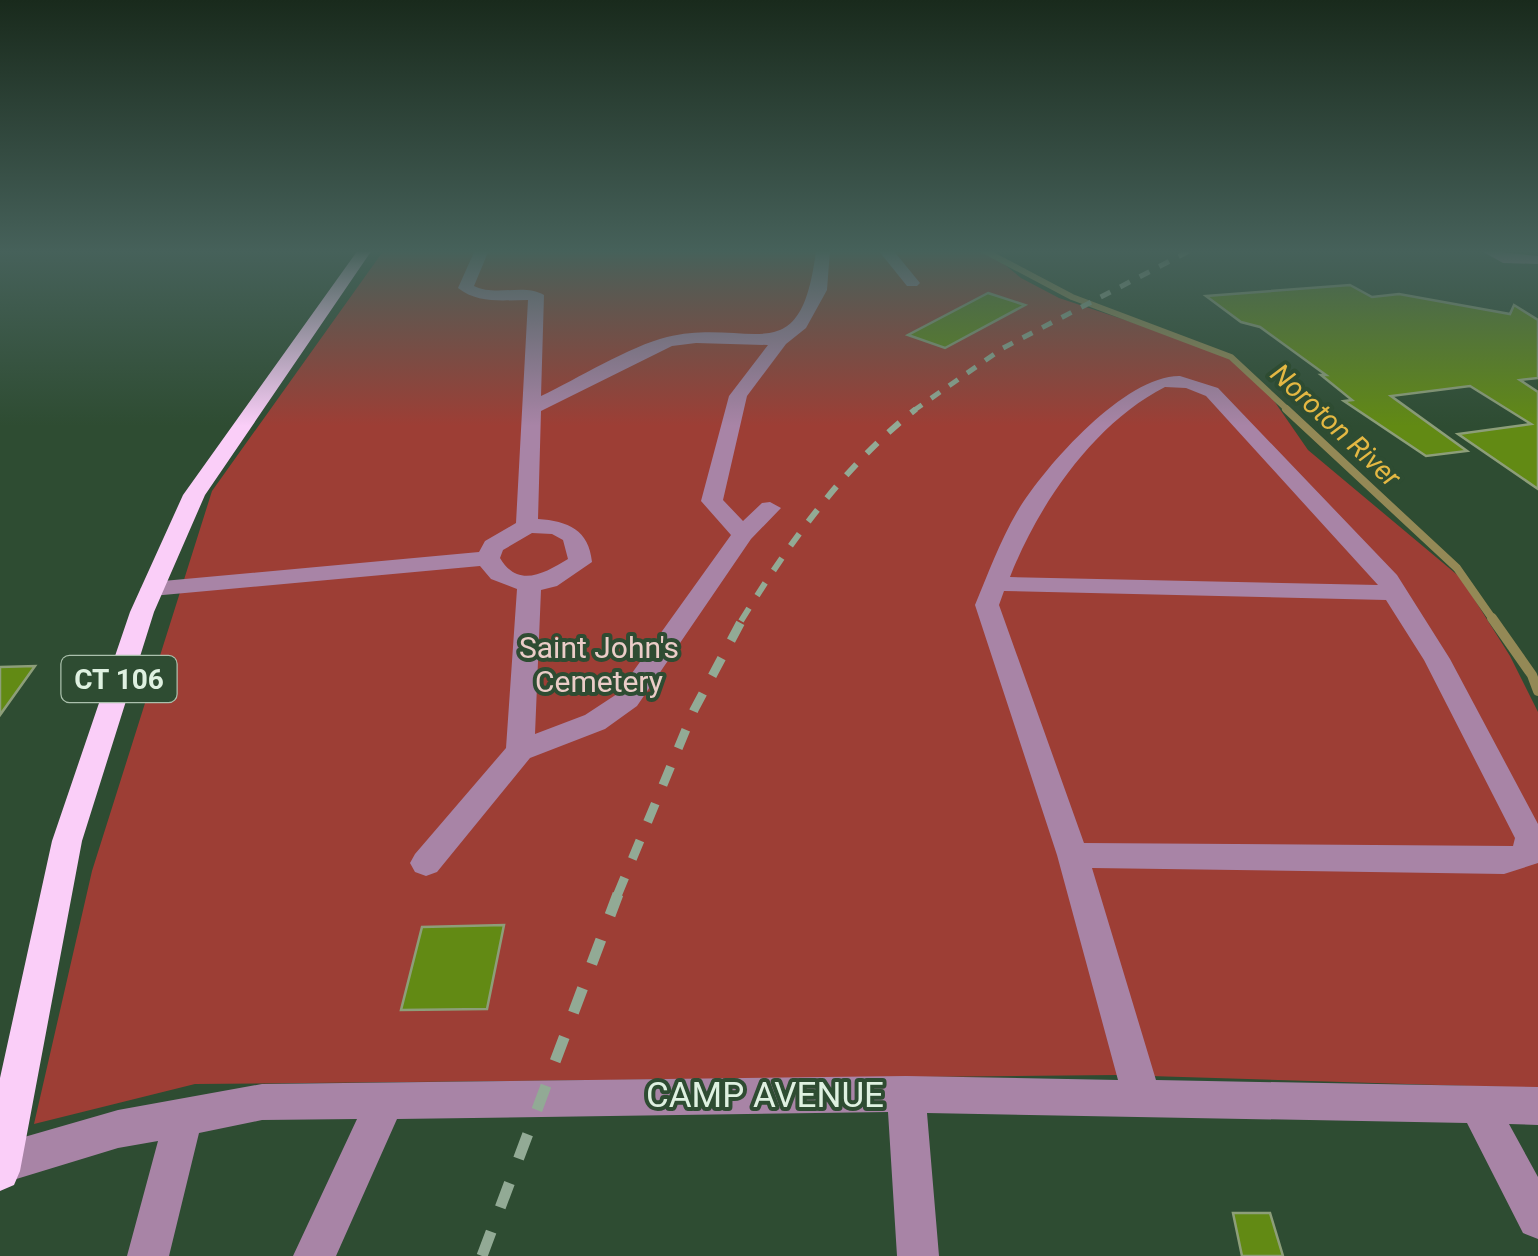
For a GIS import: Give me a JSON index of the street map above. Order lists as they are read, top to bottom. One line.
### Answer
{"streets":{"main road":["CT 106"],"street":["CAMP AVENUE"]},"crossings":[["CT 106","CAMP AVENUE"]],"water":["Noroton River"],"parks":["Saint John's Cemetery"]}
